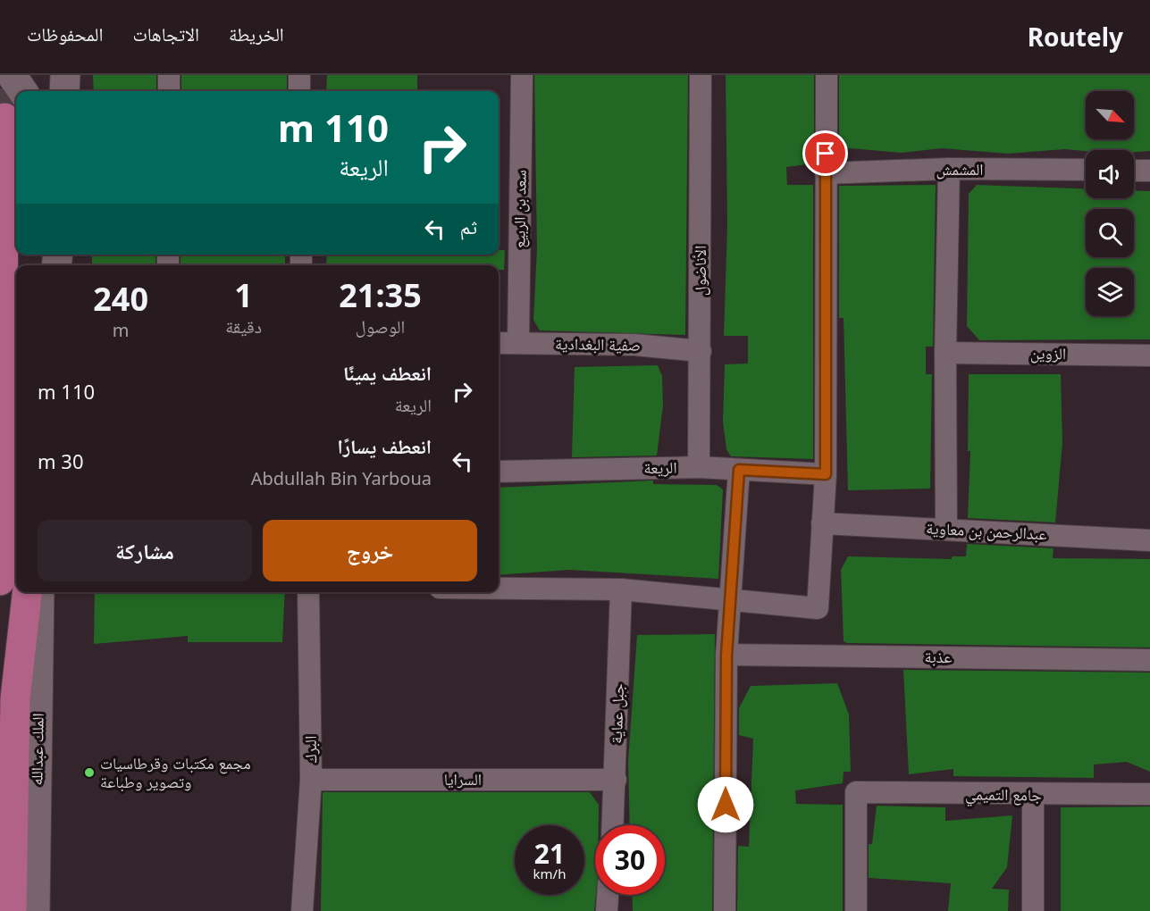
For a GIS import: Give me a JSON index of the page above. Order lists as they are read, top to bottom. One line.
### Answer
{"streets":{"main road":["الملك عبدالله"],"street":["المشمش","سعد بن الربيع","الأناضول","صفية البغدادية","الزوين","الريعة","عبدالرحمن بن معاوية","عذبة","جبل عماية","البرك","السرايا","جامع التميمي"]},"crossings":[["سعد بن الربيع","صفية البغدادية"],["الأناضول","صفية البغدادية"],["الأناضول","الريعة"],["جبل عماية","السرايا"],["البرك","السرايا"]],"places":["مجمع مكتبات وقرطاسيات وتصوير وطباعة"],"north":"bottom right","page":{"header":"Routely","nav":["الخريطة","الاتجاهات","المحفوظات"],"turn":["110 m","الريعة"],"then":"ثم","eta":["21:35","الوصول","1","دقيقة","240","m"],"list":[{"name":"انعطف يمينًا","note":"الريعة","value":"110 m"},{"name":"انعطف يسارًا","note":"Abdullah Bin Yarboua","value":"30 m"}],"buttons":["خروج","مشاركة"],"speed":"21 km/h","limit":"30"}}
